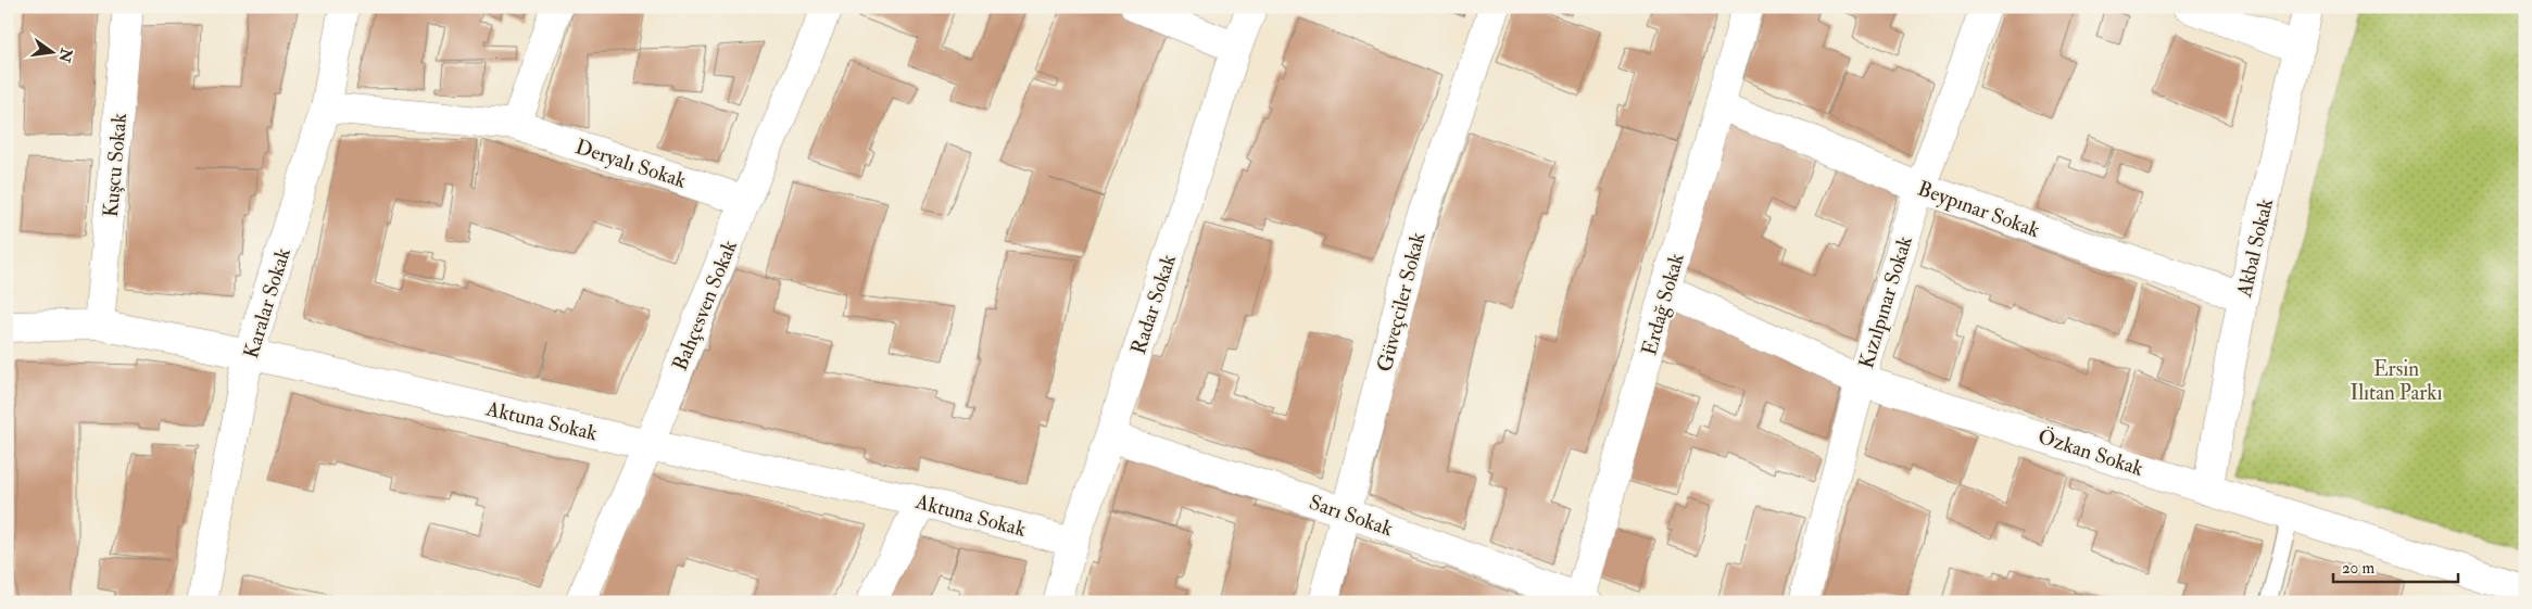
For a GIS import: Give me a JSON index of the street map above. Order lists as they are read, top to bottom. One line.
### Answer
{"streets":{"street":["Deryalı Sokak","Kuşcu Sokak","Beypınar Sokak","Akbal Sokak","Güveçciler Sokak","Kızılpınar Sokak","Karalar Sokak","Radar Sokak","Erdağ Sokak","Bahçesven Sokak","Aktuna Sokak","Özkan Sokak","Sarı Sokak"]},"crossings":[["Deryalı Sokak","Karalar Sokak"],["Deryalı Sokak","Bahçesven Sokak"],["Kuşcu Sokak","Aktuna Sokak"],["Beypınar Sokak","Akbal Sokak"],["Beypınar Sokak","Kızılpınar Sokak"],["Beypınar Sokak","Erdağ Sokak"],["Akbal Sokak","Özkan Sokak"],["Güveçciler Sokak","Sarı Sokak"],["Kızılpınar Sokak","Özkan Sokak"],["Karalar Sokak","Aktuna Sokak"],["Radar Sokak","Aktuna Sokak"],["Radar Sokak","Sarı Sokak"],["Erdağ Sokak","Özkan Sokak"],["Erdağ Sokak","Sarı Sokak"],["Bahçesven Sokak","Aktuna Sokak"]],"parks":["Ersin Ilıtan Parkı"],"scale_bar":"20 m","north":"right"}
